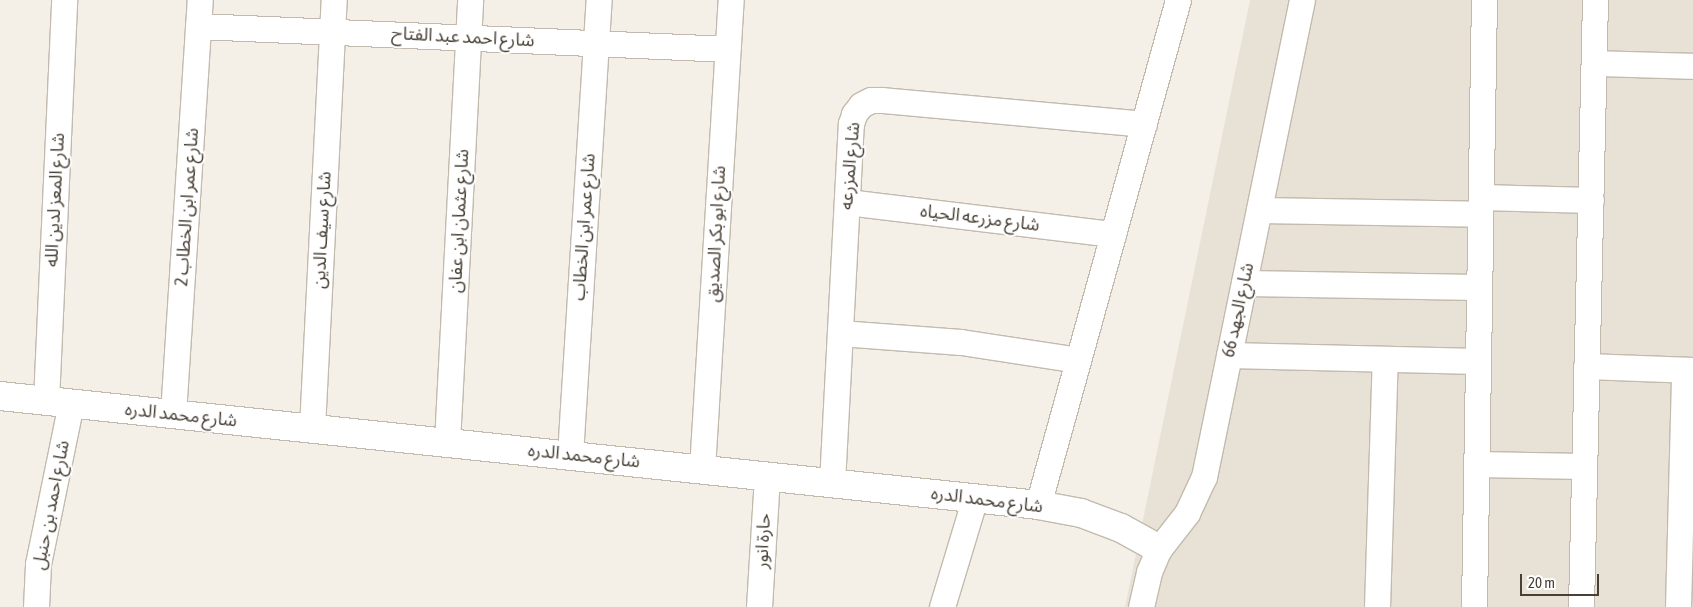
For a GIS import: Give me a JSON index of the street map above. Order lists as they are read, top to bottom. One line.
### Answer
{"streets":{"street":["شارع احمد عبد الفتاح","شارع المزرعه","شارع المعز لدين الله","شارع عمر ابن الخطاب 2","شارع مزرعه الحياه","شارع عثمان ابن عفان","شارع عمر ابن الخطاب","شارع سيف الدين","شارع ابو بكر الصديق","شارع الجهد 66","شارع محمد الدره","شارع احمد بن حنبل","حارة انور"]},"crossings":[["شارع احمد عبد الفتاح","شارع عمر ابن الخطاب 2"],["شارع احمد عبد الفتاح","شارع عثمان ابن عفان"],["شارع احمد عبد الفتاح","شارع عمر ابن الخطاب"],["شارع احمد عبد الفتاح","شارع سيف الدين"],["شارع احمد عبد الفتاح","شارع ابو بكر الصديق"],["شارع المزرعه","شارع مزرعه الحياه"],["شارع المزرعه","شارع محمد الدره"],["شارع المعز لدين الله","شارع محمد الدره"],["شارع المعز لدين الله","شارع احمد بن حنبل"],["شارع عمر ابن الخطاب 2","شارع محمد الدره"],["شارع عثمان ابن عفان","شارع محمد الدره"],["شارع عمر ابن الخطاب","شارع محمد الدره"],["شارع سيف الدين","شارع محمد الدره"],["شارع ابو بكر الصديق","شارع محمد الدره"],["شارع الجهد 66","شارع محمد الدره"],["شارع محمد الدره","شارع احمد بن حنبل"],["شارع محمد الدره","حارة انور"]],"scale_bar":"20 m"}
